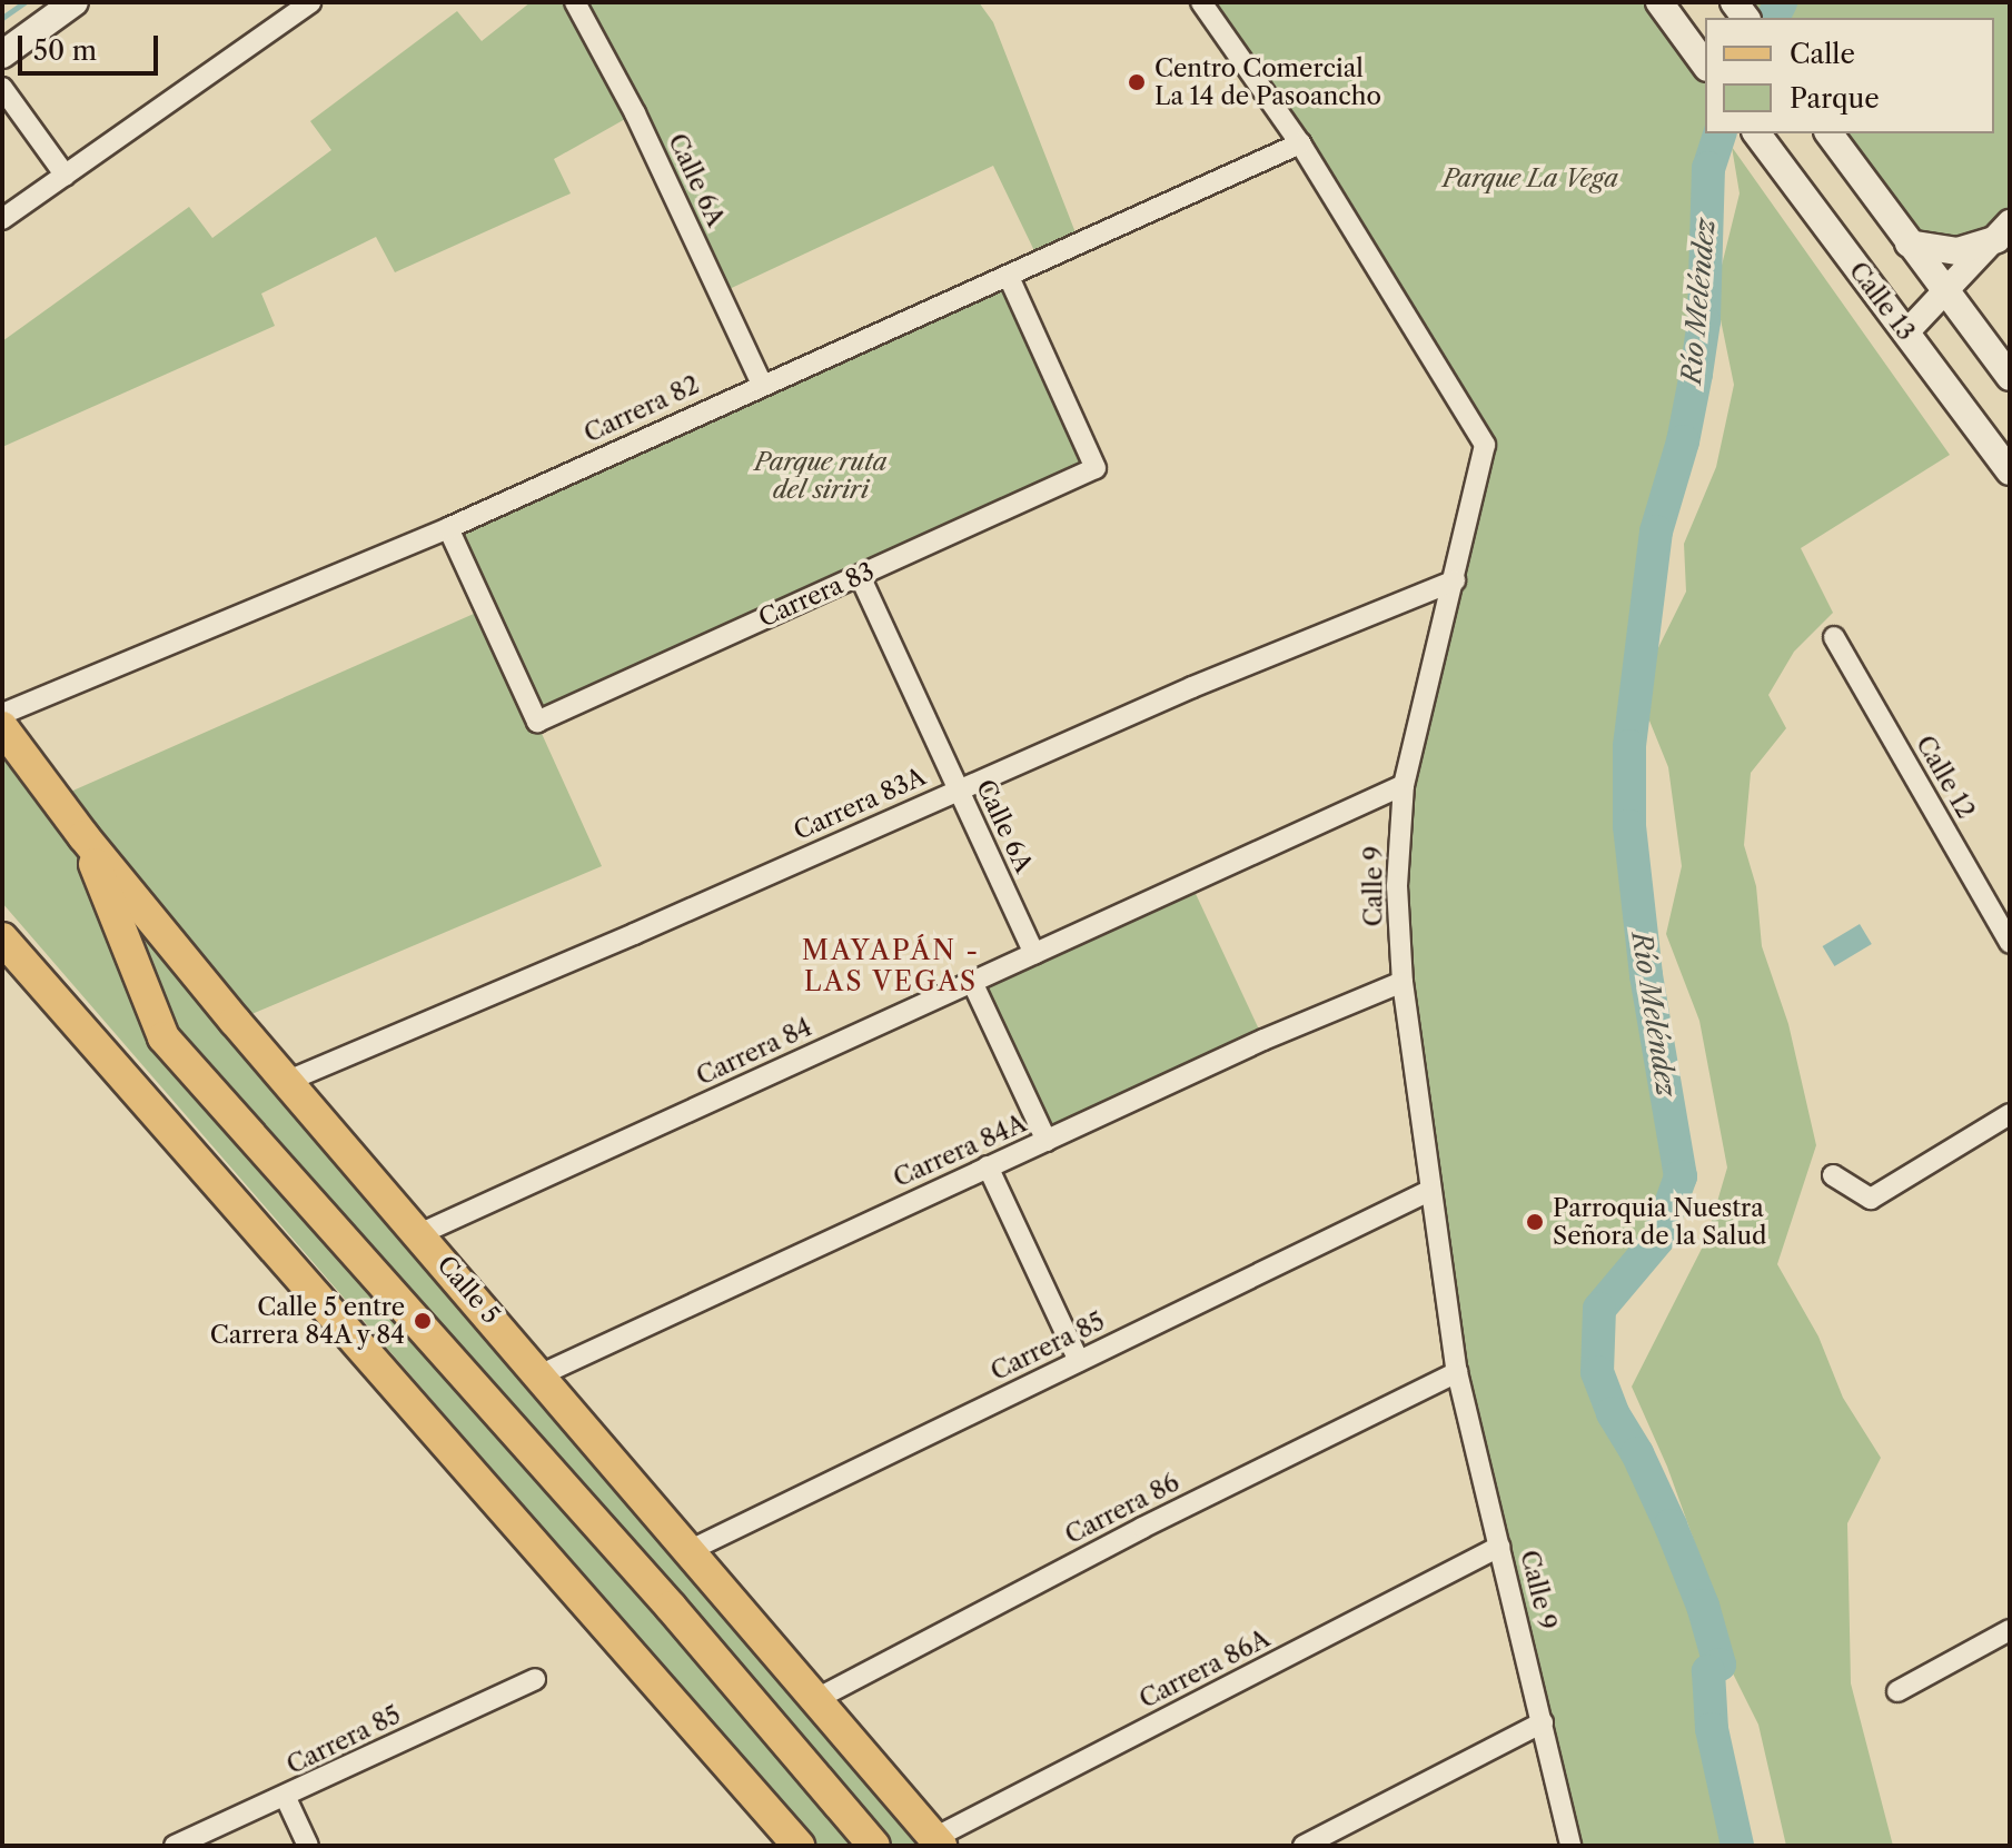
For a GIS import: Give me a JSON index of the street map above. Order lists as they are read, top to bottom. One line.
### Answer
{"streets":{"main road":["Calle 13","Calle 5"],"street":["Calle 6A","Carrera 82","Carrera 83","Calle 12","Carrera 83A","Calle 9","Carrera 84","Carrera 84A","Carrera 85","Carrera 86","Carrera 86A"]},"crossings":[["Calle 6A","Carrera 82"],["Calle 6A","Carrera 83"],["Calle 6A","Carrera 83A"],["Calle 6A","Carrera 84"],["Carrera 82","Carrera 83"],["Carrera 82","Calle 9"],["Carrera 83A","Calle 9"],["Carrera 83A","Calle 5"],["Calle 9","Carrera 84"],["Calle 9","Carrera 84A"],["Calle 9","Carrera 85"],["Calle 9","Carrera 86"],["Calle 9","Carrera 86A"],["Carrera 84","Calle 5"],["Carrera 84A","Calle 5"],["Calle 5","Carrera 85"],["Calle 5","Carrera 86"],["Calle 5","Carrera 86A"]],"districts":["MAYAPÁN - LAS VEGAS"],"water":["Río Meléndez"],"parks":["Parque La Vega","Parque ruta del siriri"],"places":["Centro Comercial La 14 de Pasoancho","Parroquia Nuestra Señora de la Salud","Calle 5 entre Carrera 84A y 84"],"legend":["Calle","Parque"],"scale_bar":"50 m"}
